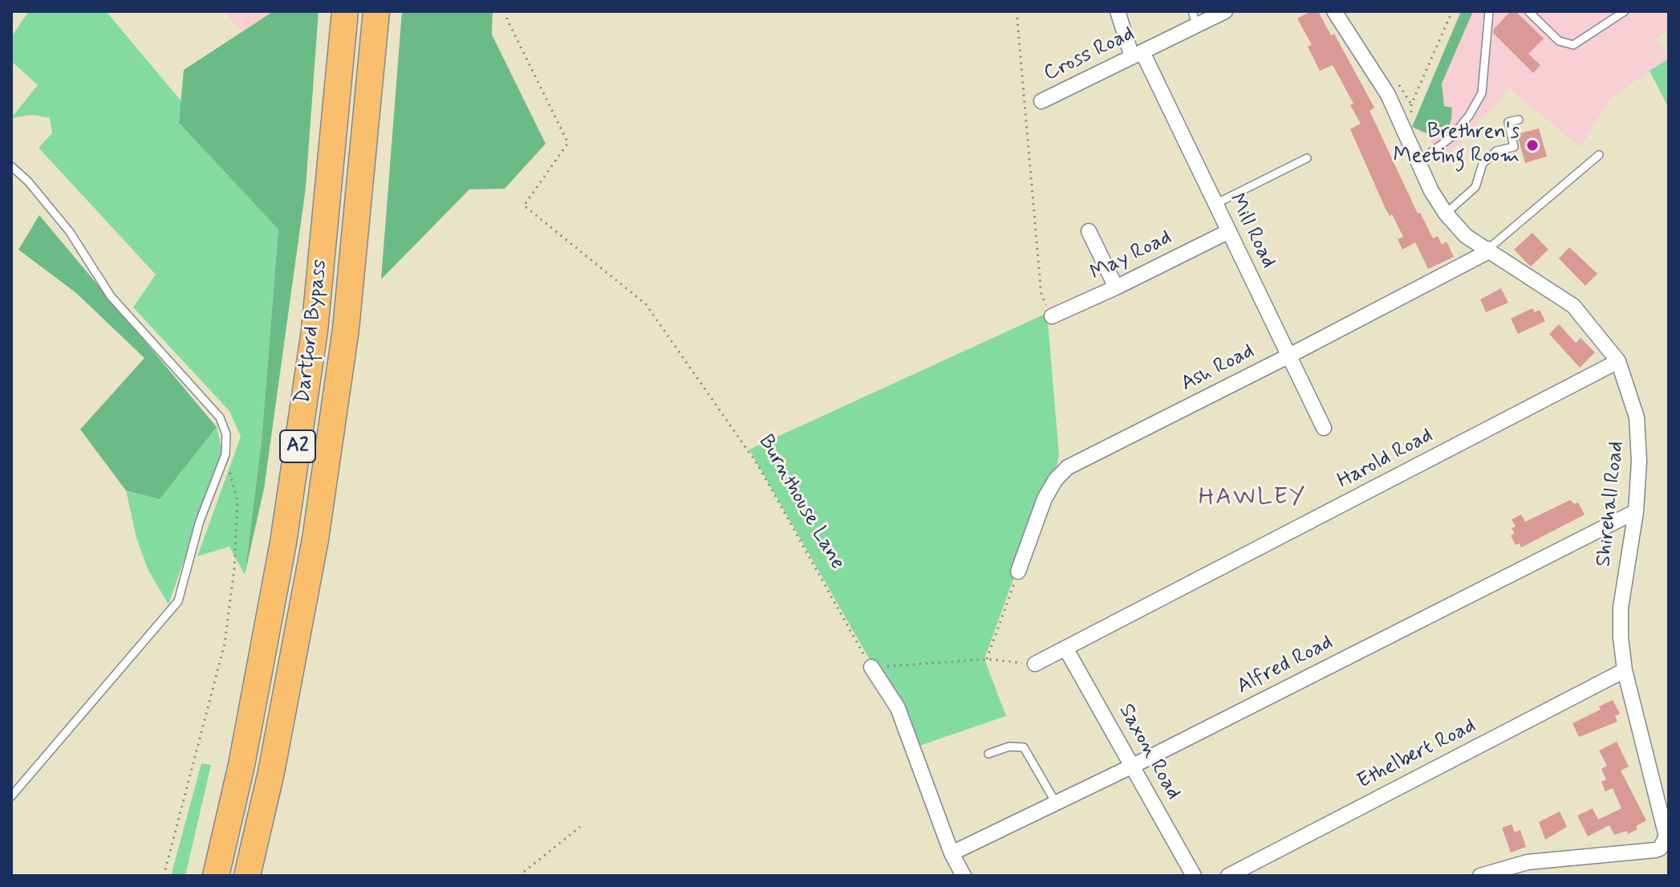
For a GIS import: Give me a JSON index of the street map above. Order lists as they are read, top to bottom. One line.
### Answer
{"streets":{"highway":["Dartford Bypass","A2"],"street":["Cross Road","Mill Road","May Road","Ash Road","Harold Road","Shirehall Road","Alfred Road","Saxon Road","Ethelbert Road"],"path":["Burnthouse Lane"]},"crossings":[["Cross Road","Mill Road"],["Mill Road","May Road"],["Mill Road","Ash Road"],["Ash Road","Shirehall Road"],["Harold Road","Shirehall Road"],["Harold Road","Saxon Road"],["Shirehall Road","Alfred Road"],["Shirehall Road","Ethelbert Road"],["Alfred Road","Saxon Road"]],"districts":["HAWLEY"],"places":["Brethren's Meeting Room"]}
